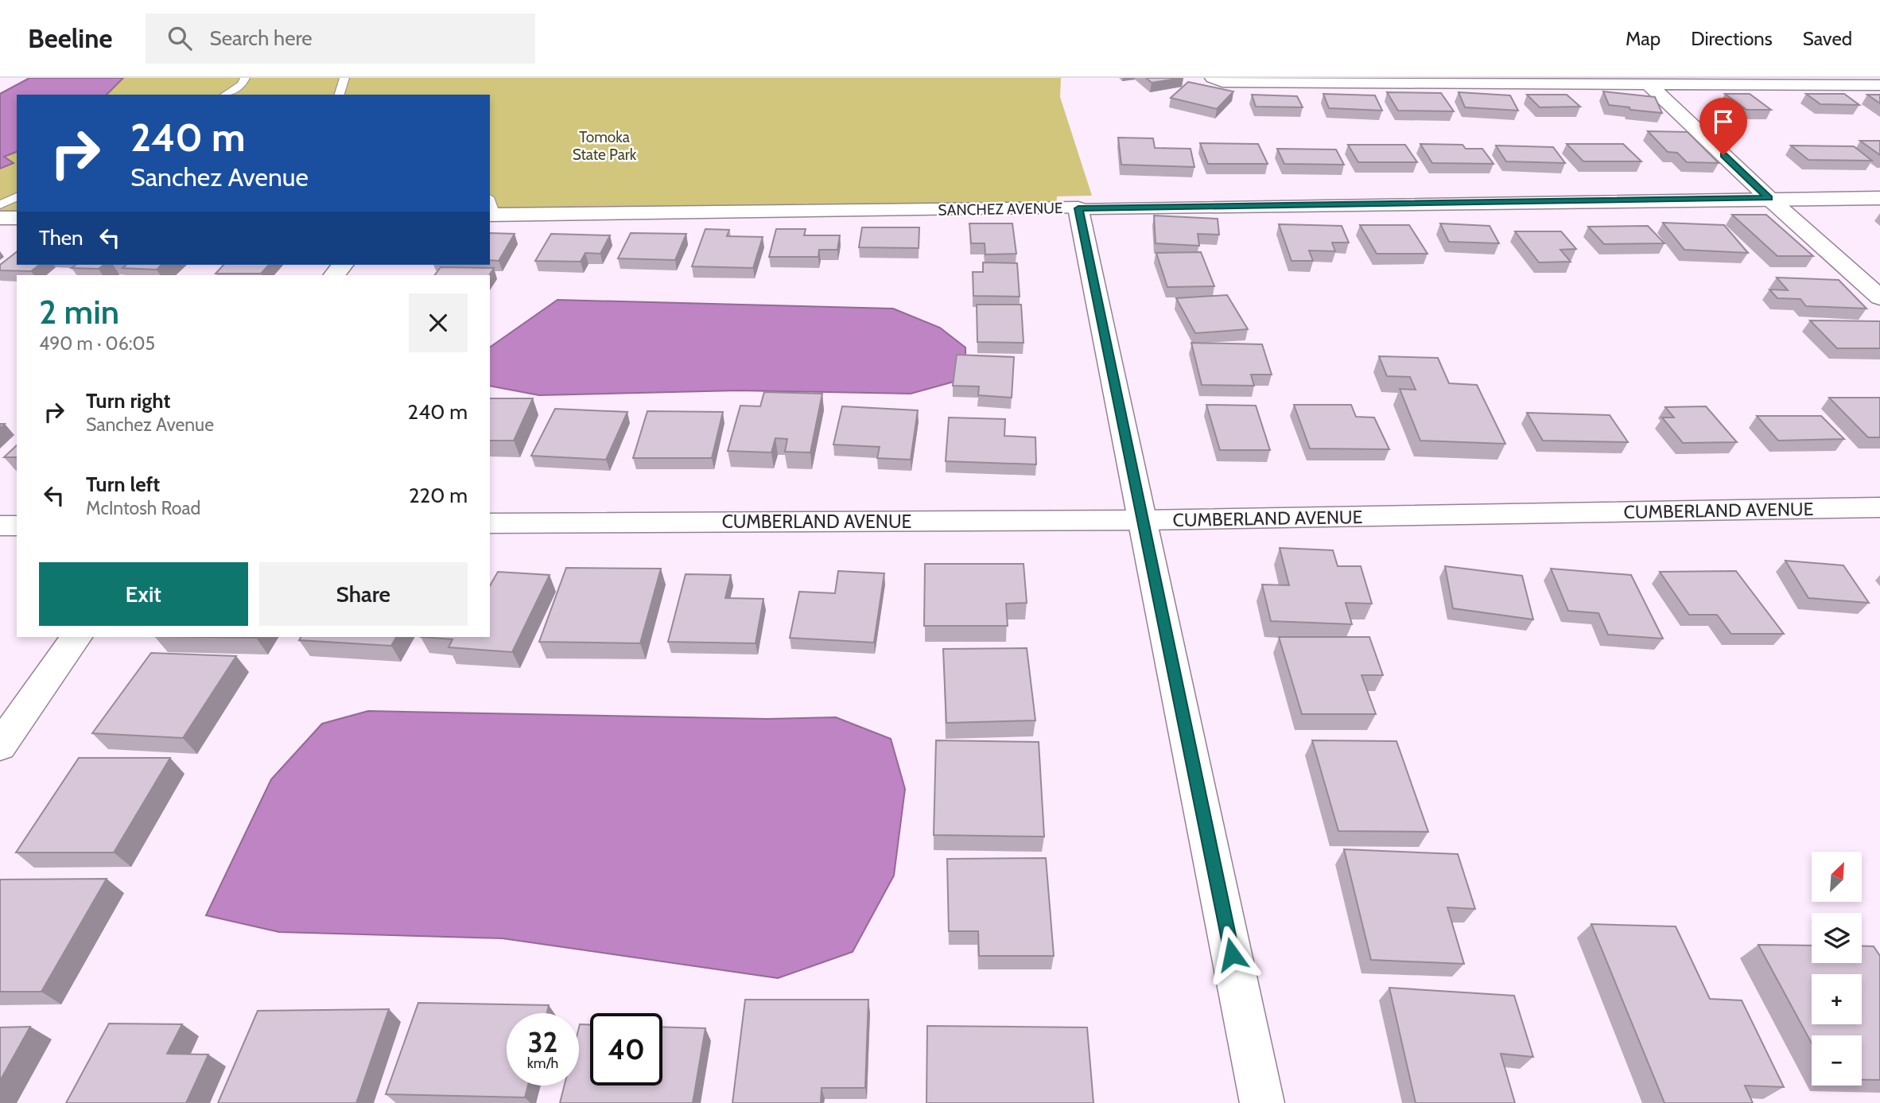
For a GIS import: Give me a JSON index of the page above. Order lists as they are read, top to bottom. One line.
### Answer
{"streets":{"street":["SANCHEZ AVENUE","CUMBERLAND AVENUE"]},"parks":["Tomoka State Park"],"north":"top right","page":{"header":"Beeline","search":"Search here","nav":["Map","Directions","Saved"],"turn":["240 m","Sanchez Avenue"],"then":"Then","heading":["2 min","490 m · 06:05"],"list":[{"name":"Turn right","note":"Sanchez Avenue","value":"240 m"},{"name":"Turn left","note":"McIntosh Road","value":"220 m"}],"buttons":["Exit","Share"],"map_buttons":["+","−"],"speed":"32 km/h","limit":"40"}}
